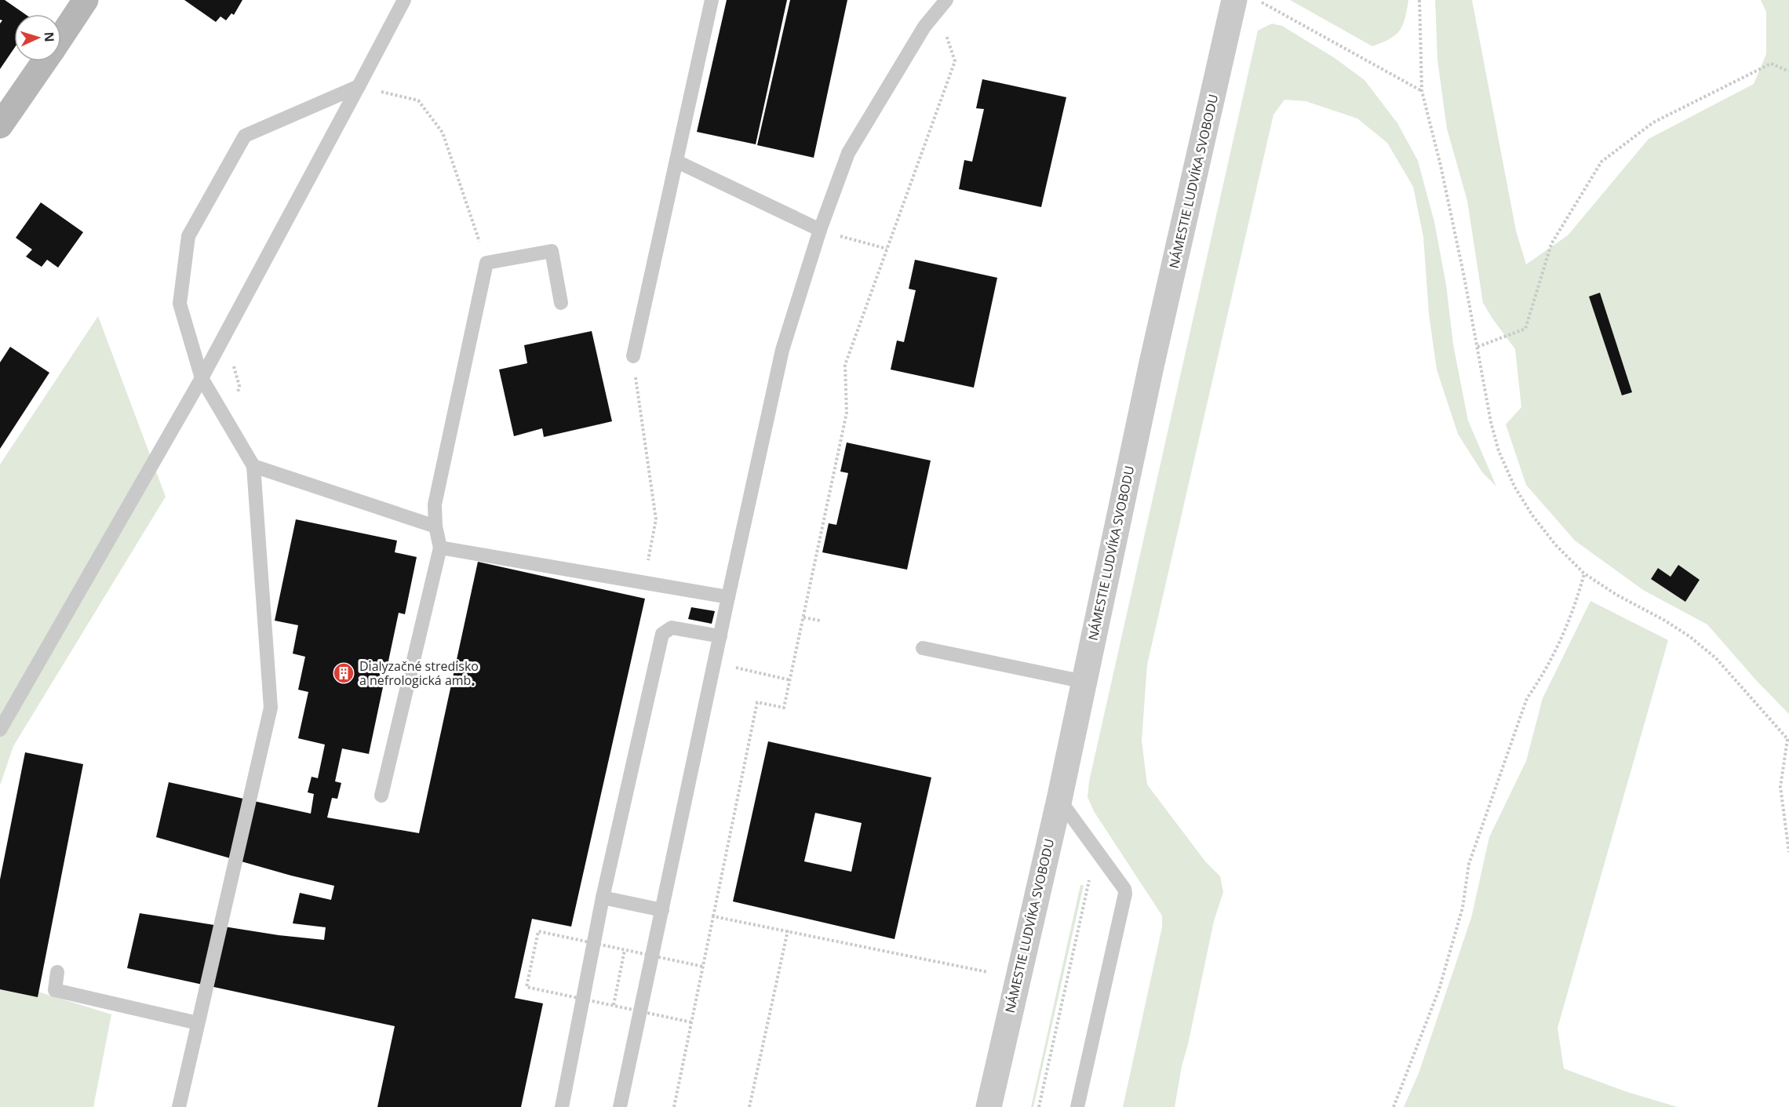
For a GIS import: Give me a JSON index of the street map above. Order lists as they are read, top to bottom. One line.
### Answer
{"streets":{"street":["NÁMESTIE LUDVÍKA SVOBODU"]},"places":{"building":["Dialyzačné stredisko a nefrologická amb."]},"north":"right"}
